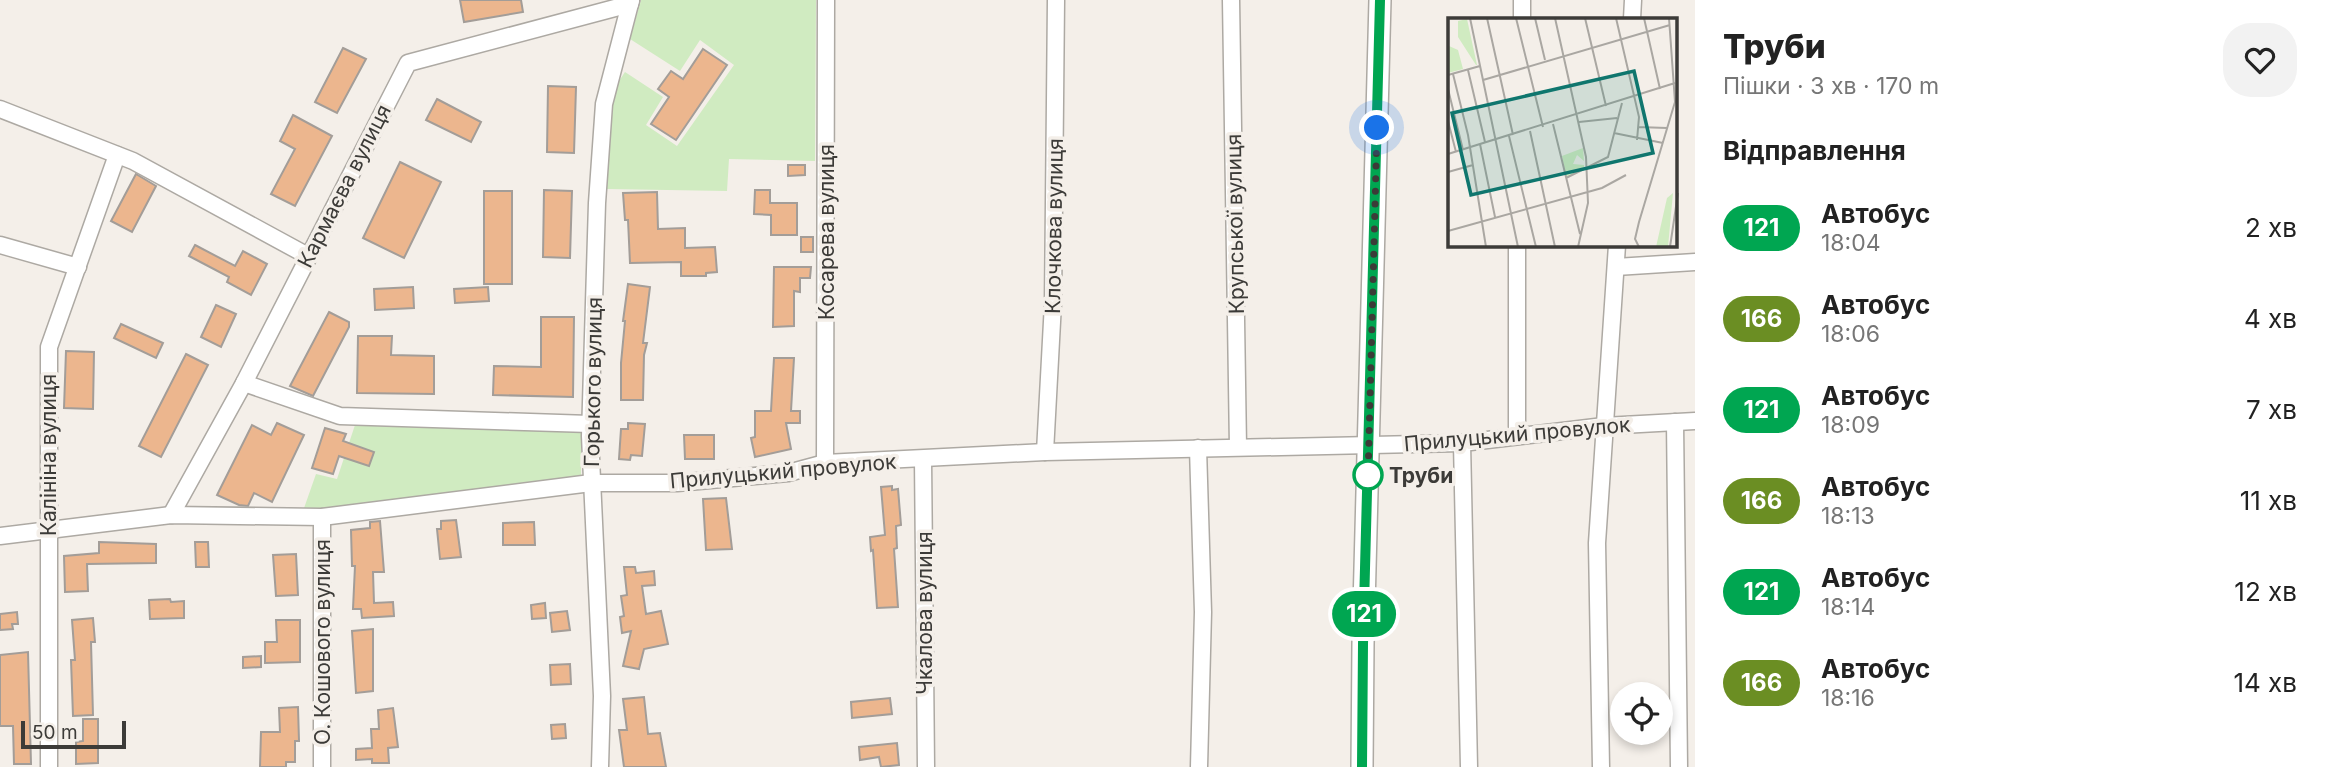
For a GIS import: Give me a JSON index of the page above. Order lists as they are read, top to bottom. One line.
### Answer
{"streets":{"street":["Кармаєва вулиця","Крупської вулиця","Клочкова вулиця","Косарева вулиця","Горького вулиця","Прилуцький провулок","Калініна вулиця","Чкалова вулиця","О. Кошового вулиця"]},"crossings":[["Кармаєва вулиця","Горького вулиця"],["Кармаєва вулиця","Прилуцький провулок"],["Крупської вулиця","Прилуцький провулок"],["Клочкова вулиця","Прилуцький провулок"],["Косарева вулиця","Прилуцький провулок"],["Горького вулиця","Прилуцький провулок"],["Прилуцький провулок","Калініна вулиця"],["Прилуцький провулок","Чкалова вулиця"],["Прилуцький провулок","О. Кошового вулиця"]],"places":["Труби"],"lines":["bus line 121"],"scale_bar":"50 m","page":{"on_map":"121","heading":[["Труби","Пішки · 3 хв · 170 m"],"Відправлення"],"list":[{"mark":"121","name":"Автобус","note":"18:04","value":"2 хв"},{"mark":"166","name":"Автобус","note":"18:06","value":"4 хв"},{"mark":"121","name":"Автобус","note":"18:09","value":"7 хв"},{"mark":"166","name":"Автобус","note":"18:13","value":"11 хв"},{"mark":"121","name":"Автобус","note":"18:14","value":"12 хв"},{"mark":"166","name":"Автобус","note":"18:16","value":"14 хв"}],"scale":"50 m"}}
